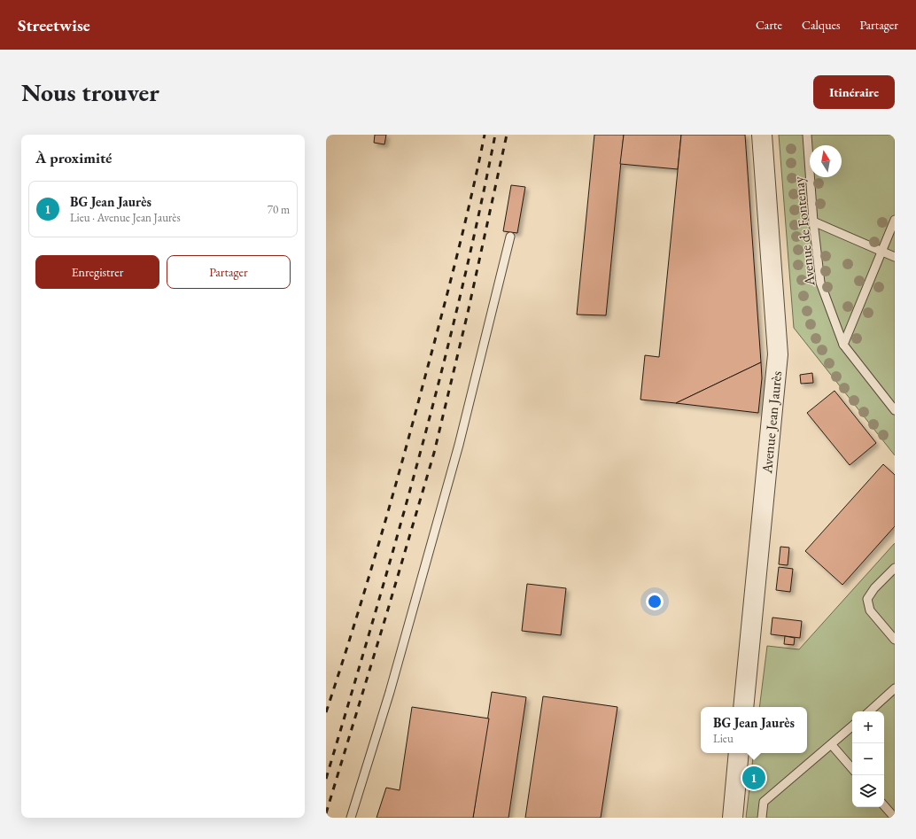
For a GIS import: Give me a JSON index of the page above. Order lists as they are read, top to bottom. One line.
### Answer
{"streets":{"street":["Avenue Jean Jaurès"],"lane":["Avenue de Fontenay"]},"north":"top","page":{"header":"Streetwise","nav":["Carte","Calques","Partager"],"buttons":["Itinéraire",["Enregistrer","Partager"]],"title":"Nous trouver","heading":"À proximité","list":[{"mark":"1","name":"BG Jean Jaurès","note":"Lieu · Avenue Jean Jaurès","value":"70 m"}],"popup":["BG Jean Jaurès","Lieu"],"map_buttons":["+","−"],"pins":"1"}}
